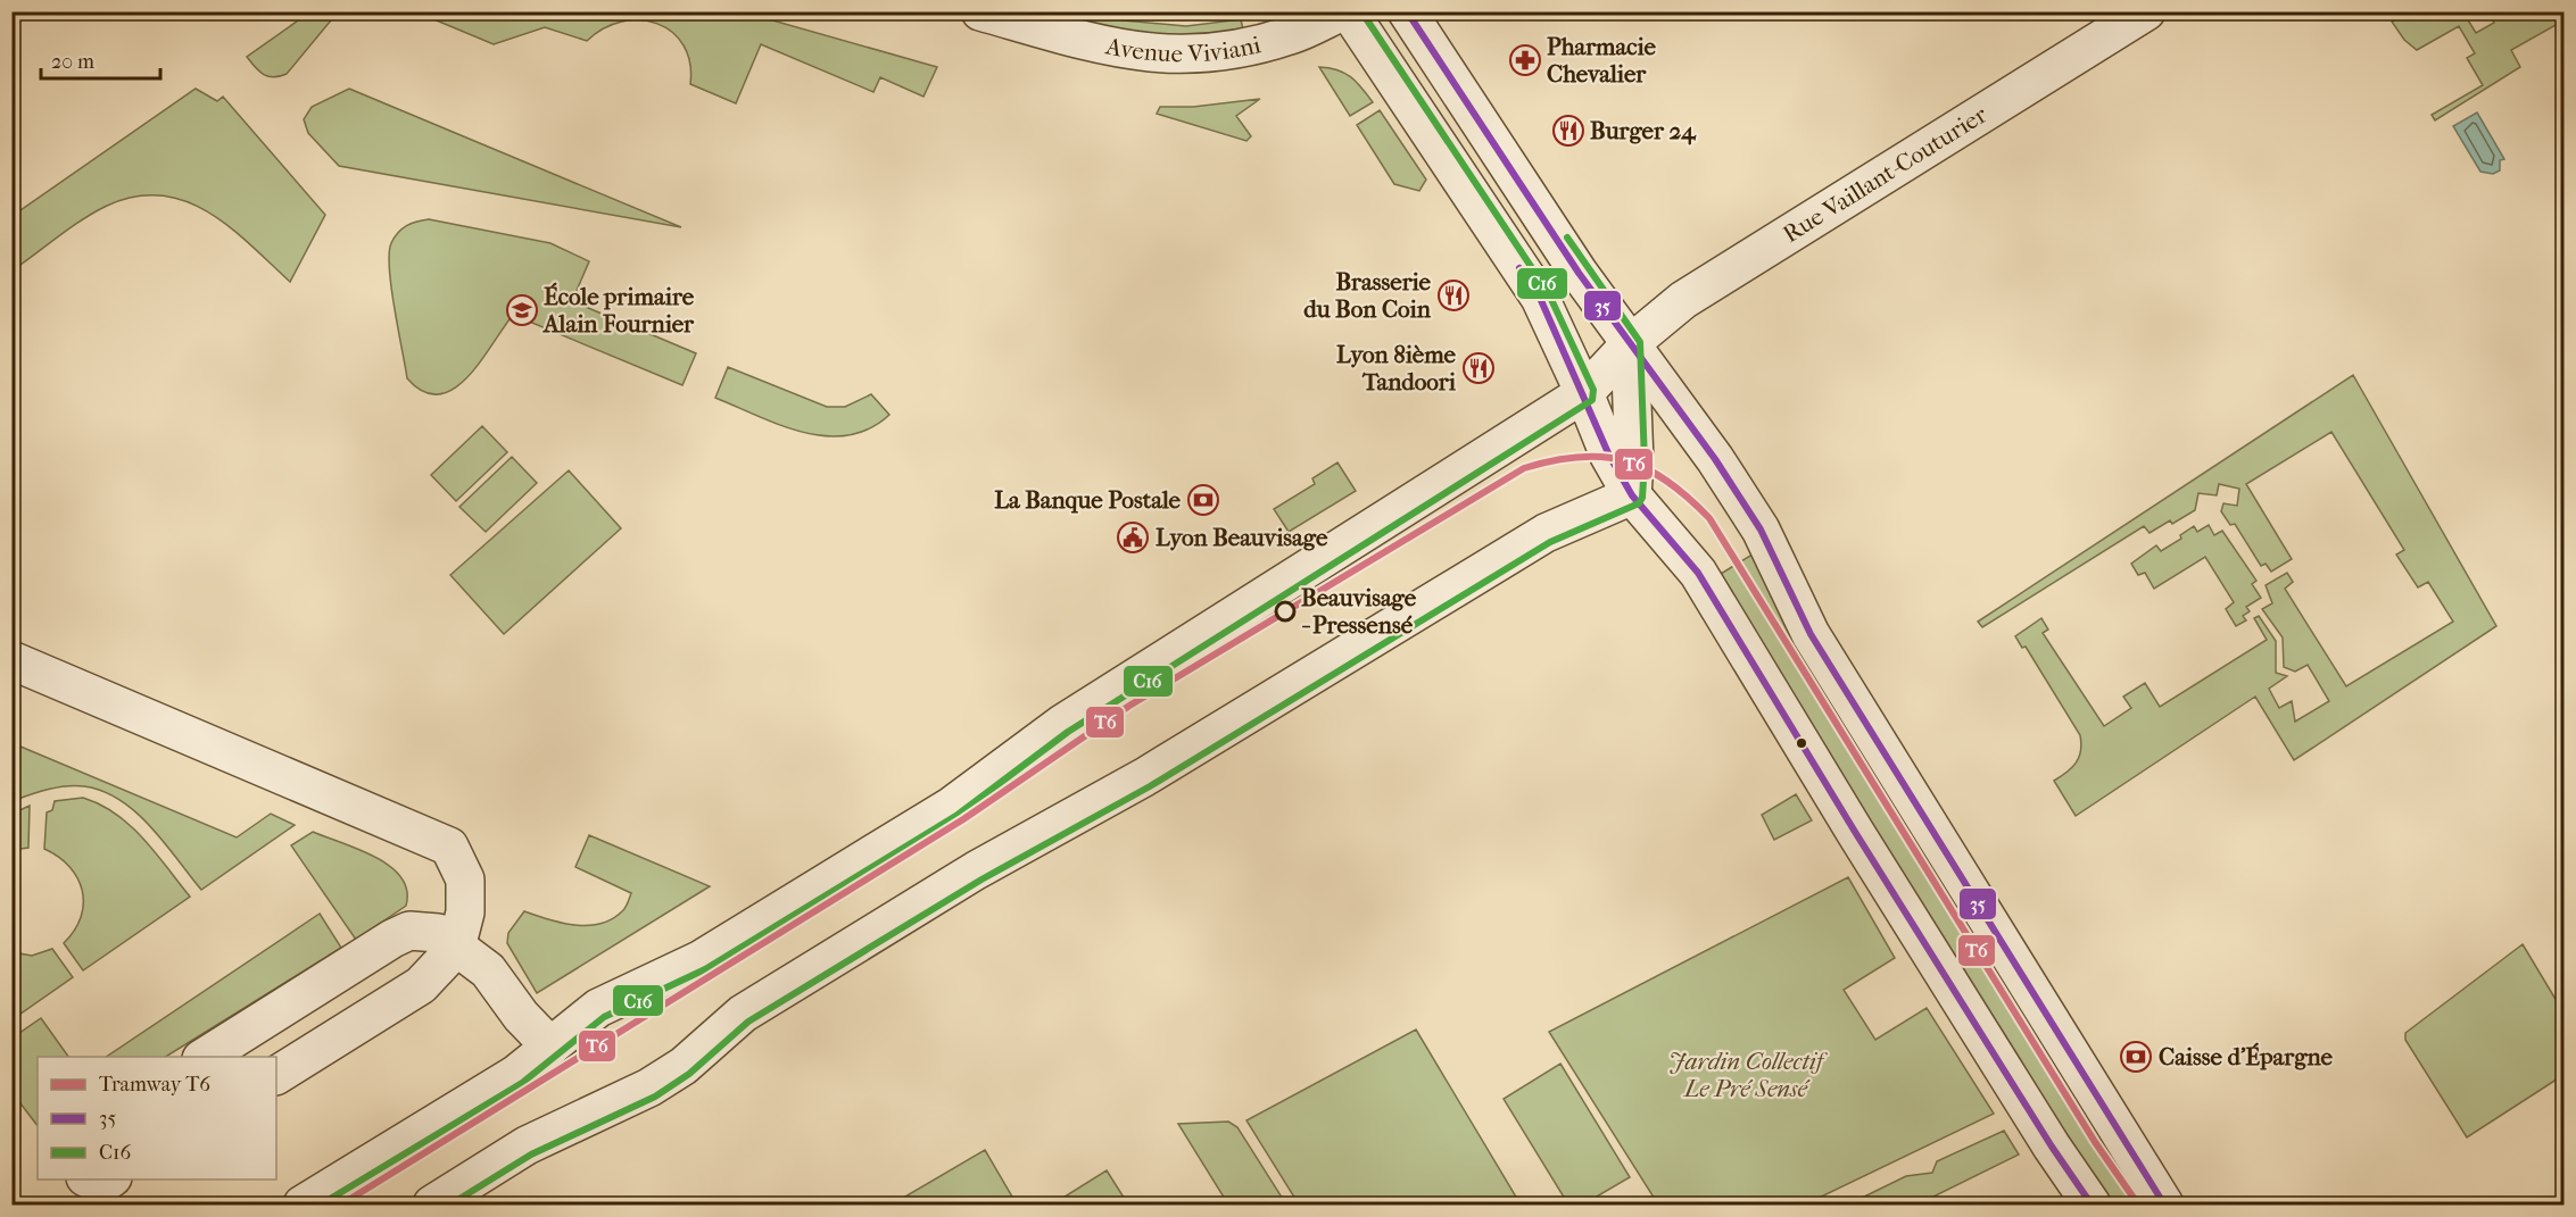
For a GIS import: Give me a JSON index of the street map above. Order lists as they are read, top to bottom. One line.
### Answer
{"streets":{"street":["Avenue Viviani","Rue Vaillant-Couturier"]},"parks":["Jardin Collectif Le Pré Sensé"],"places":{"pharmacy":["Pharmacie Chevalier"],"restaurant":["Burger 24","Brasserie du Bon Coin","Lyon 8ième Tandoori"],"school or university":["École primaire Alain Fournier"],"bank":["La Banque Postale","Caisse d'Épargne"],"public building":["Lyon Beauvisage"],"other":["Beauvisage - Pressensé"]},"lines":["transit line 35","transit line C16","tram line T6"],"legend":["Tramway T6","35","C16"],"scale_bar":"20 m"}
